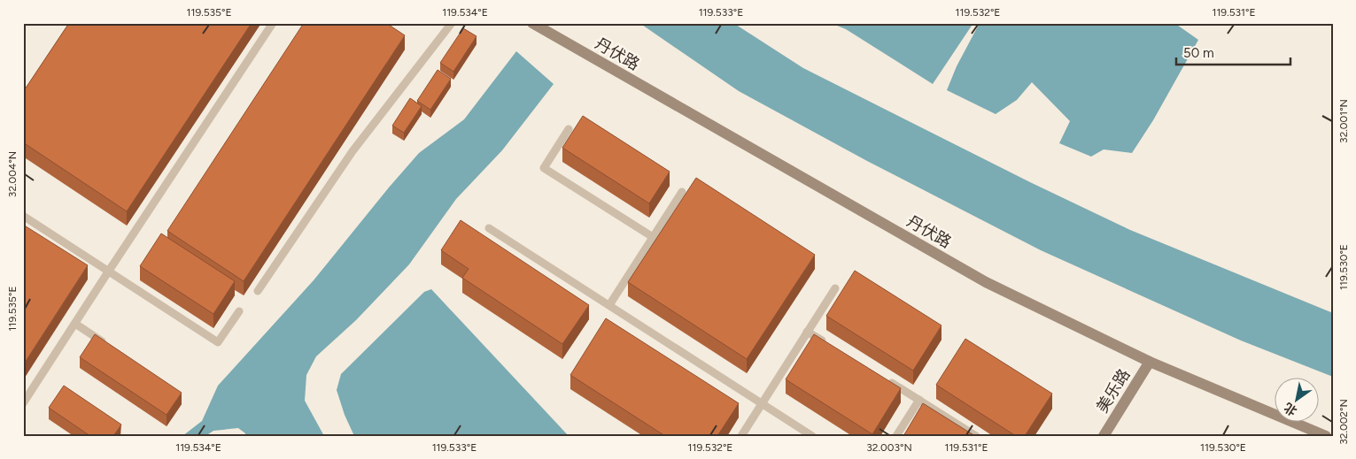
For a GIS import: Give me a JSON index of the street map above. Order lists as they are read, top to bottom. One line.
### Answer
{"streets":{"main road":["丹伏路","美乐路"]},"crossings":[["丹伏路","美乐路"]],"scale_bar":"50 m","north":"bottom left","coordinates":["119.535°E","119.534°E","119.533°E","119.532°E","119.531°E","32.001°N","32.004°N","119.530°E","32.002°N","32.003°N"]}
